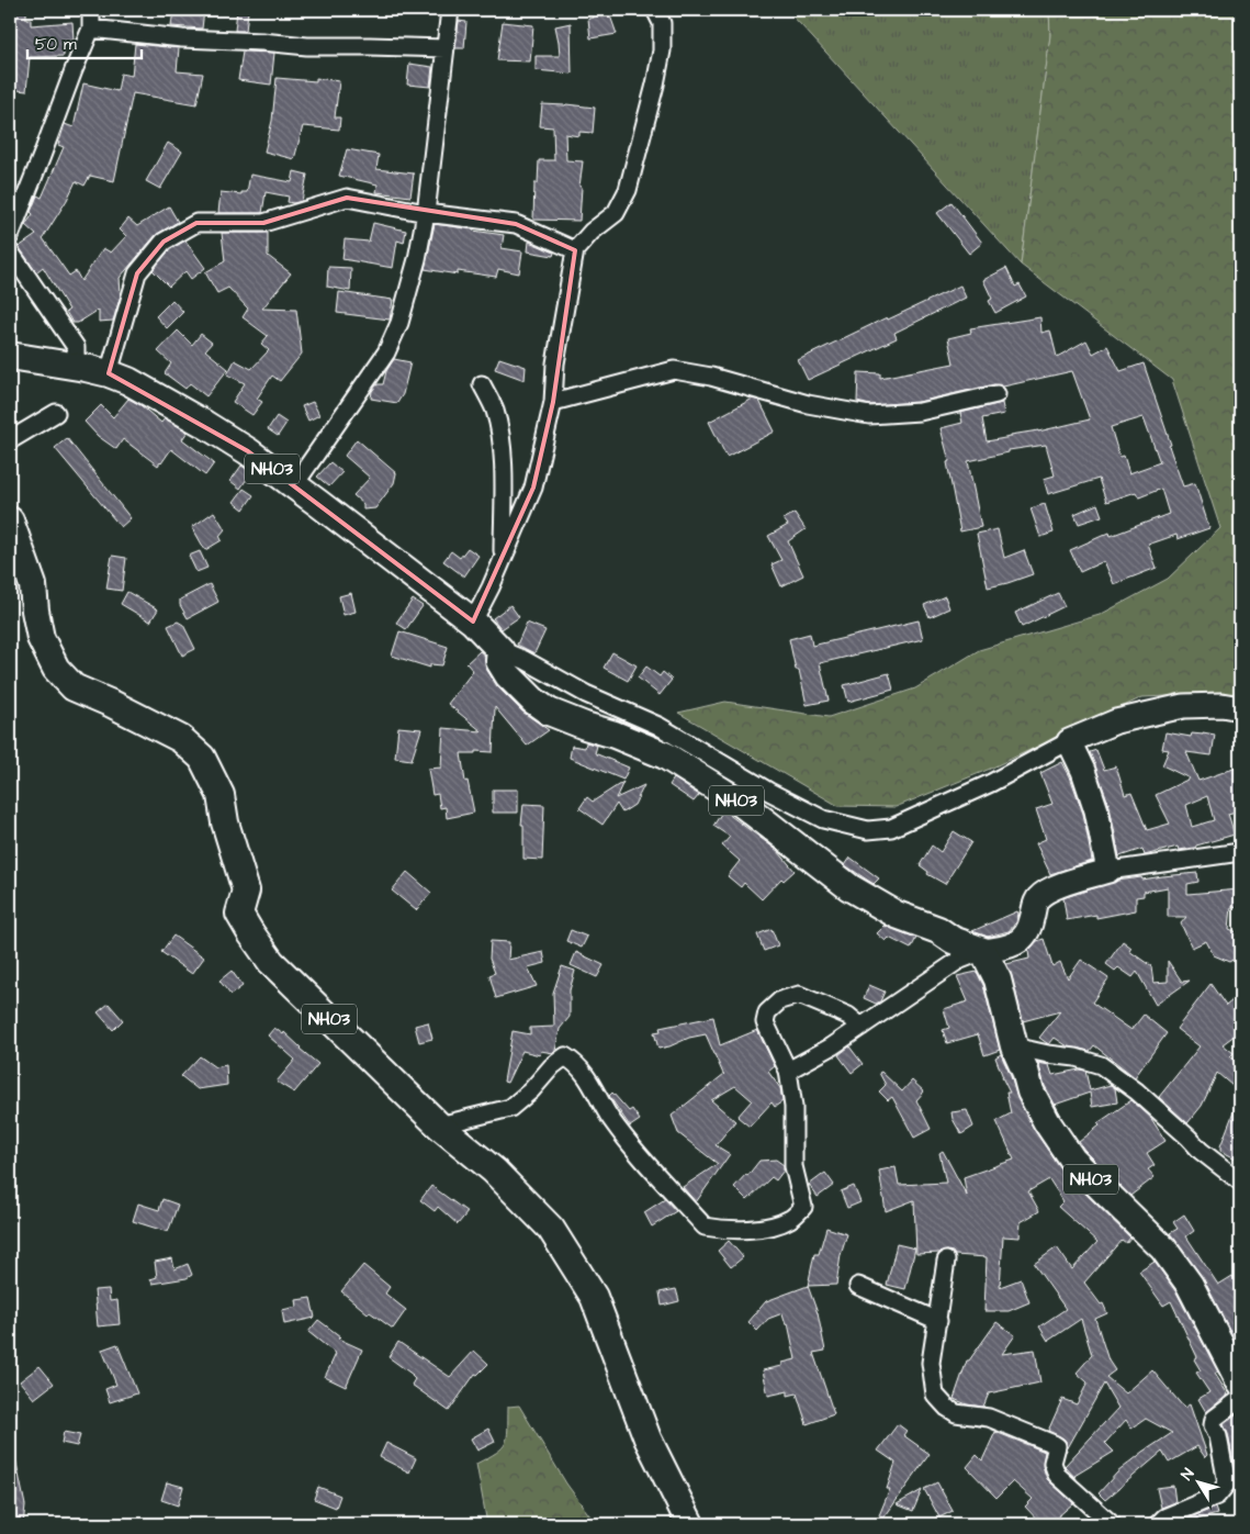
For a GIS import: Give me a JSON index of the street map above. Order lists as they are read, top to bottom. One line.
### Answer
{"streets":{"main road":["NH03"]},"scale_bar":"50 m","north":"top left"}
